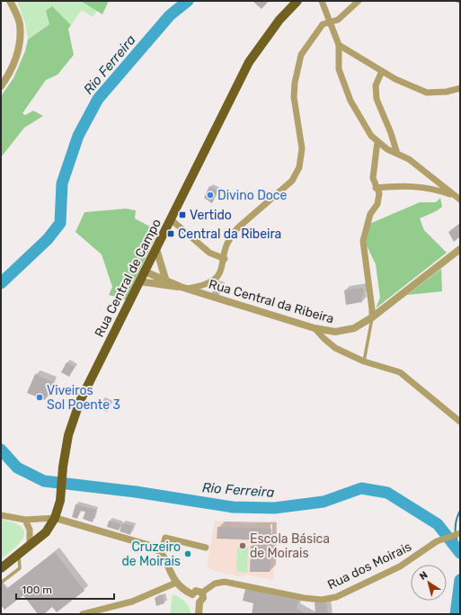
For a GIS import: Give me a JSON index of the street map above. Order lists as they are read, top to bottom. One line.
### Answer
{"streets":{"main road":["Rua Central de Campo"],"street":["Rua Central da Ribeira","Rua dos Moirais"]},"crossings":[["Rua Central de Campo","Rua Central da Ribeira"]],"water":["Rio Ferreira"],"places":{"other":["Divino Doce","Viveiros Sol Poente 3","Escola Básica de Moirais","Cruzeiro de Moirais"],"transit":["Vertido","Central da Ribeira"]},"scale_bar":"100 m","north":"top left"}
